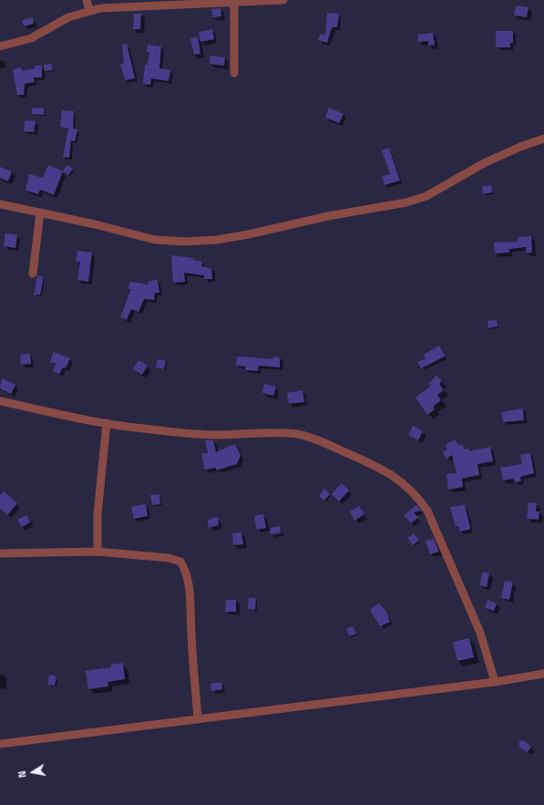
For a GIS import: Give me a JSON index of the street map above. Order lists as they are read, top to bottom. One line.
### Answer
{"north":"left"}
